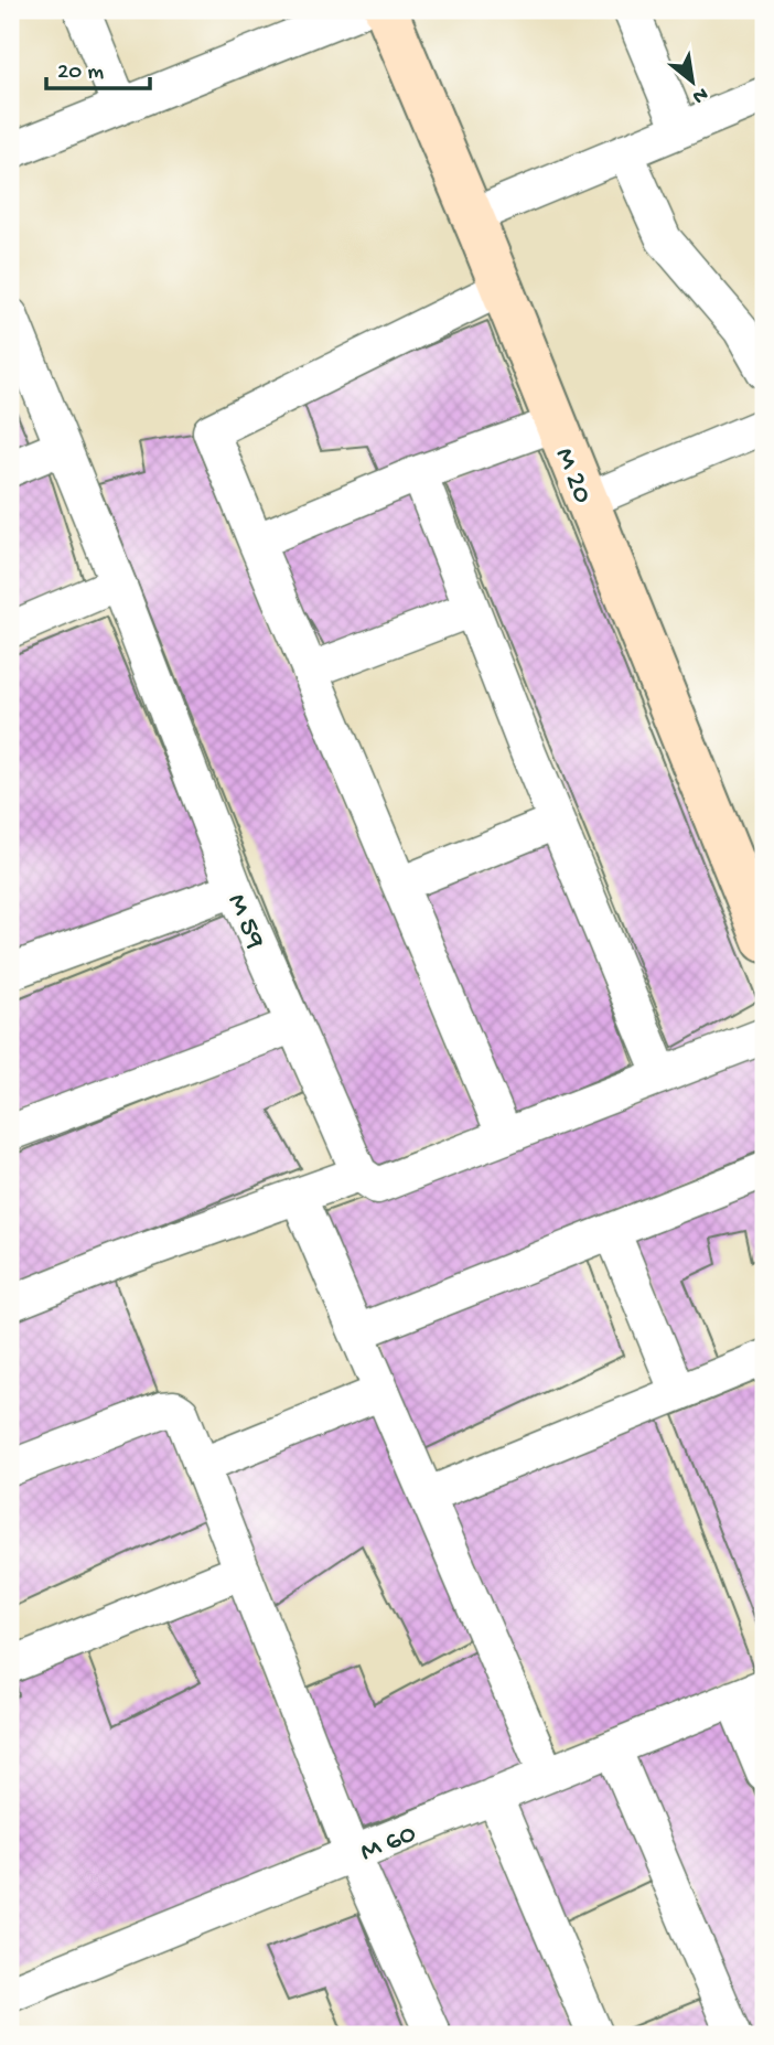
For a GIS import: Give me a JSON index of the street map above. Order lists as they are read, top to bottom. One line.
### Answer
{"streets":{"street":["M 20","M 59","M 60"]},"scale_bar":"20 m","north":"bottom right"}
